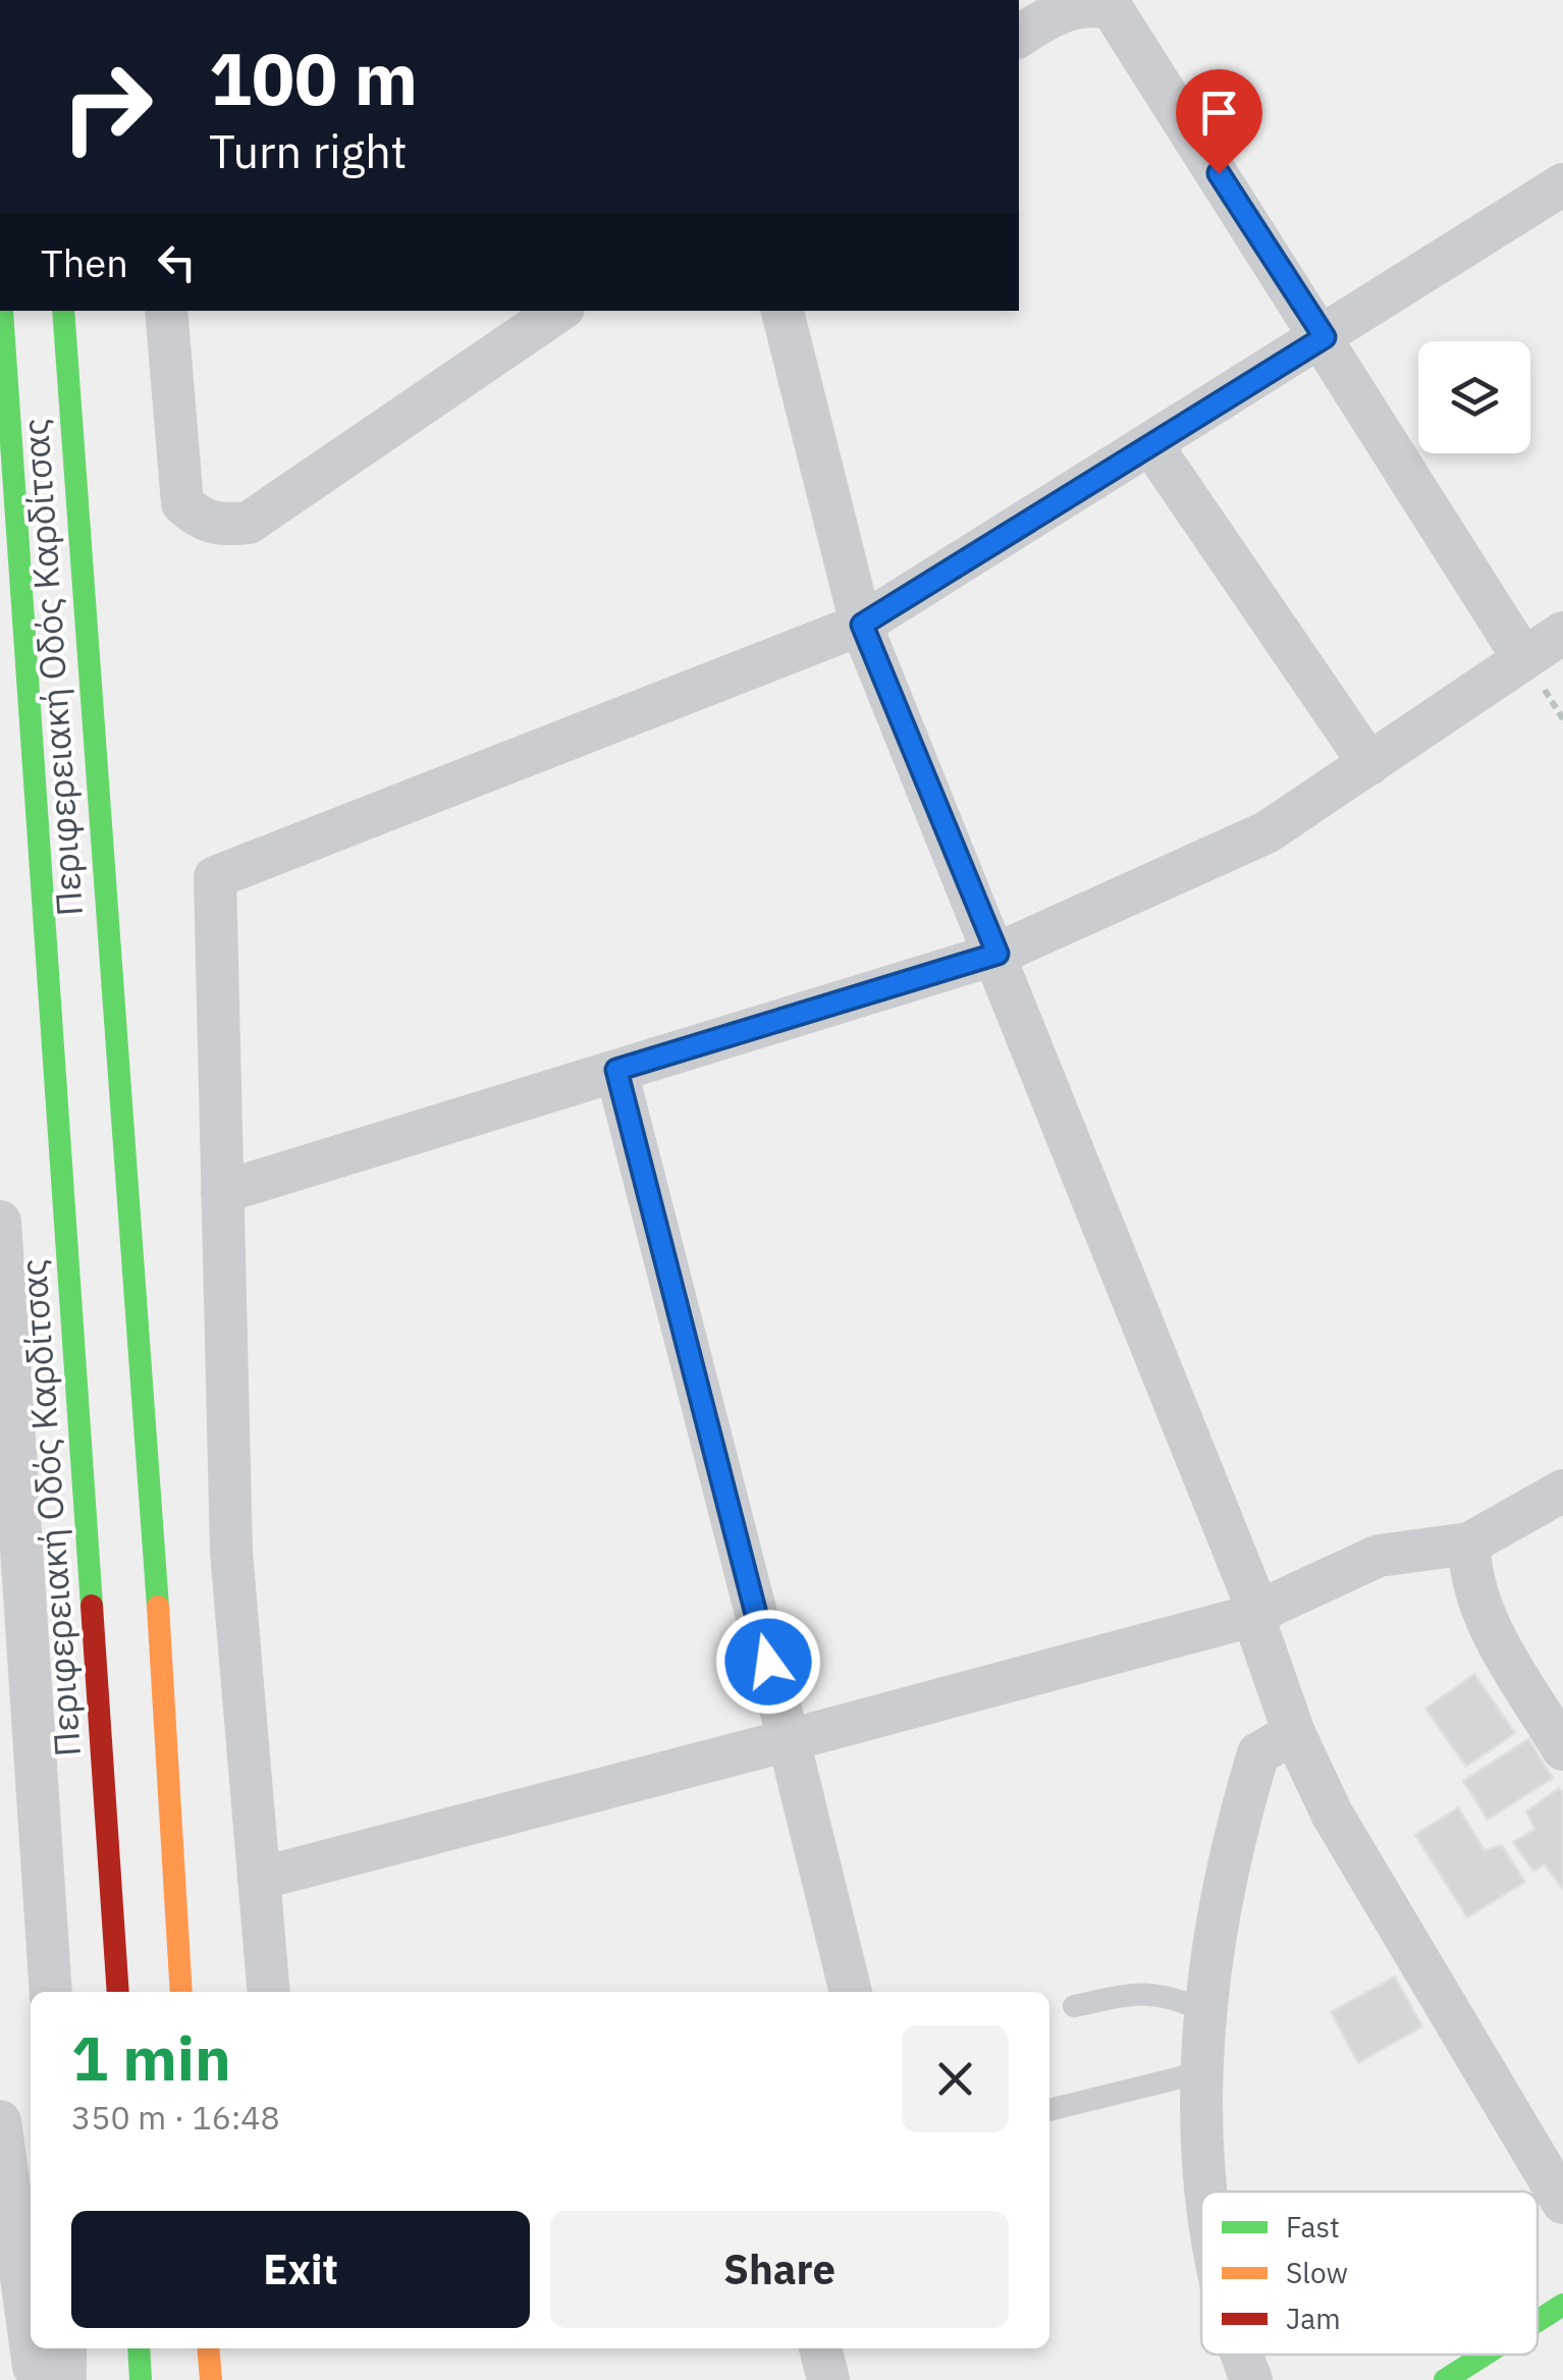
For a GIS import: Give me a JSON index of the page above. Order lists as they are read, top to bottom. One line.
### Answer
{"streets":{"main road":["Περιφερειακή Οδός Καρδίτσας"]},"legend":["Fast","Slow","Jam"],"page":{"turn":["100 m","Turn right"],"then":"Then","heading":["1 min","350 m · 16:48"],"buttons":["Exit","Share"]}}
